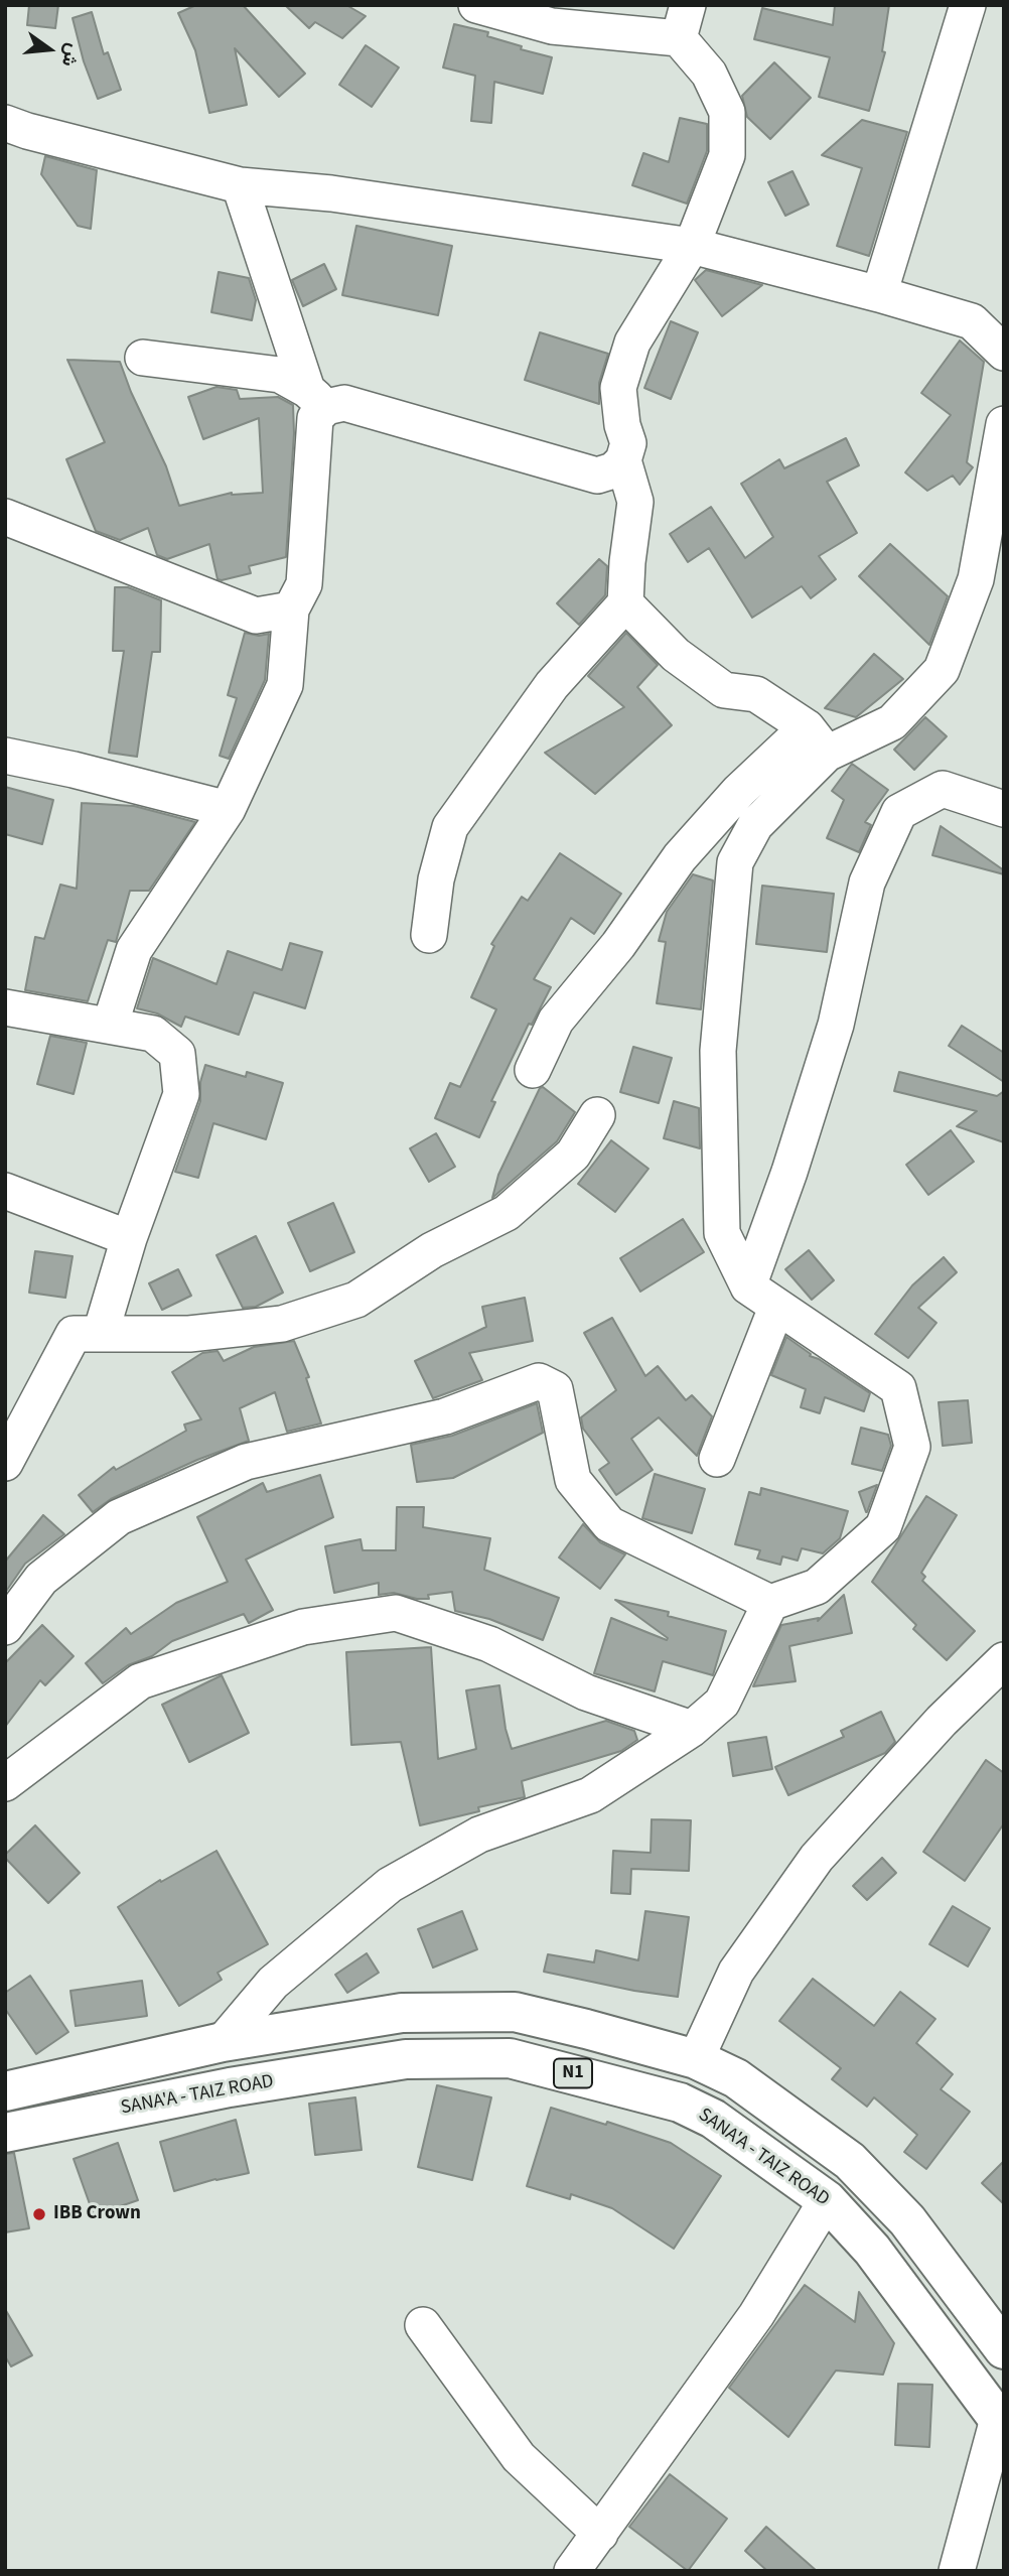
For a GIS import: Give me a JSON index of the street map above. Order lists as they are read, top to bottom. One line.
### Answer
{"streets":{"highway":["N1","SANA'A - TAIZ ROAD"]},"places":["IBB Crown"],"north":"right"}
